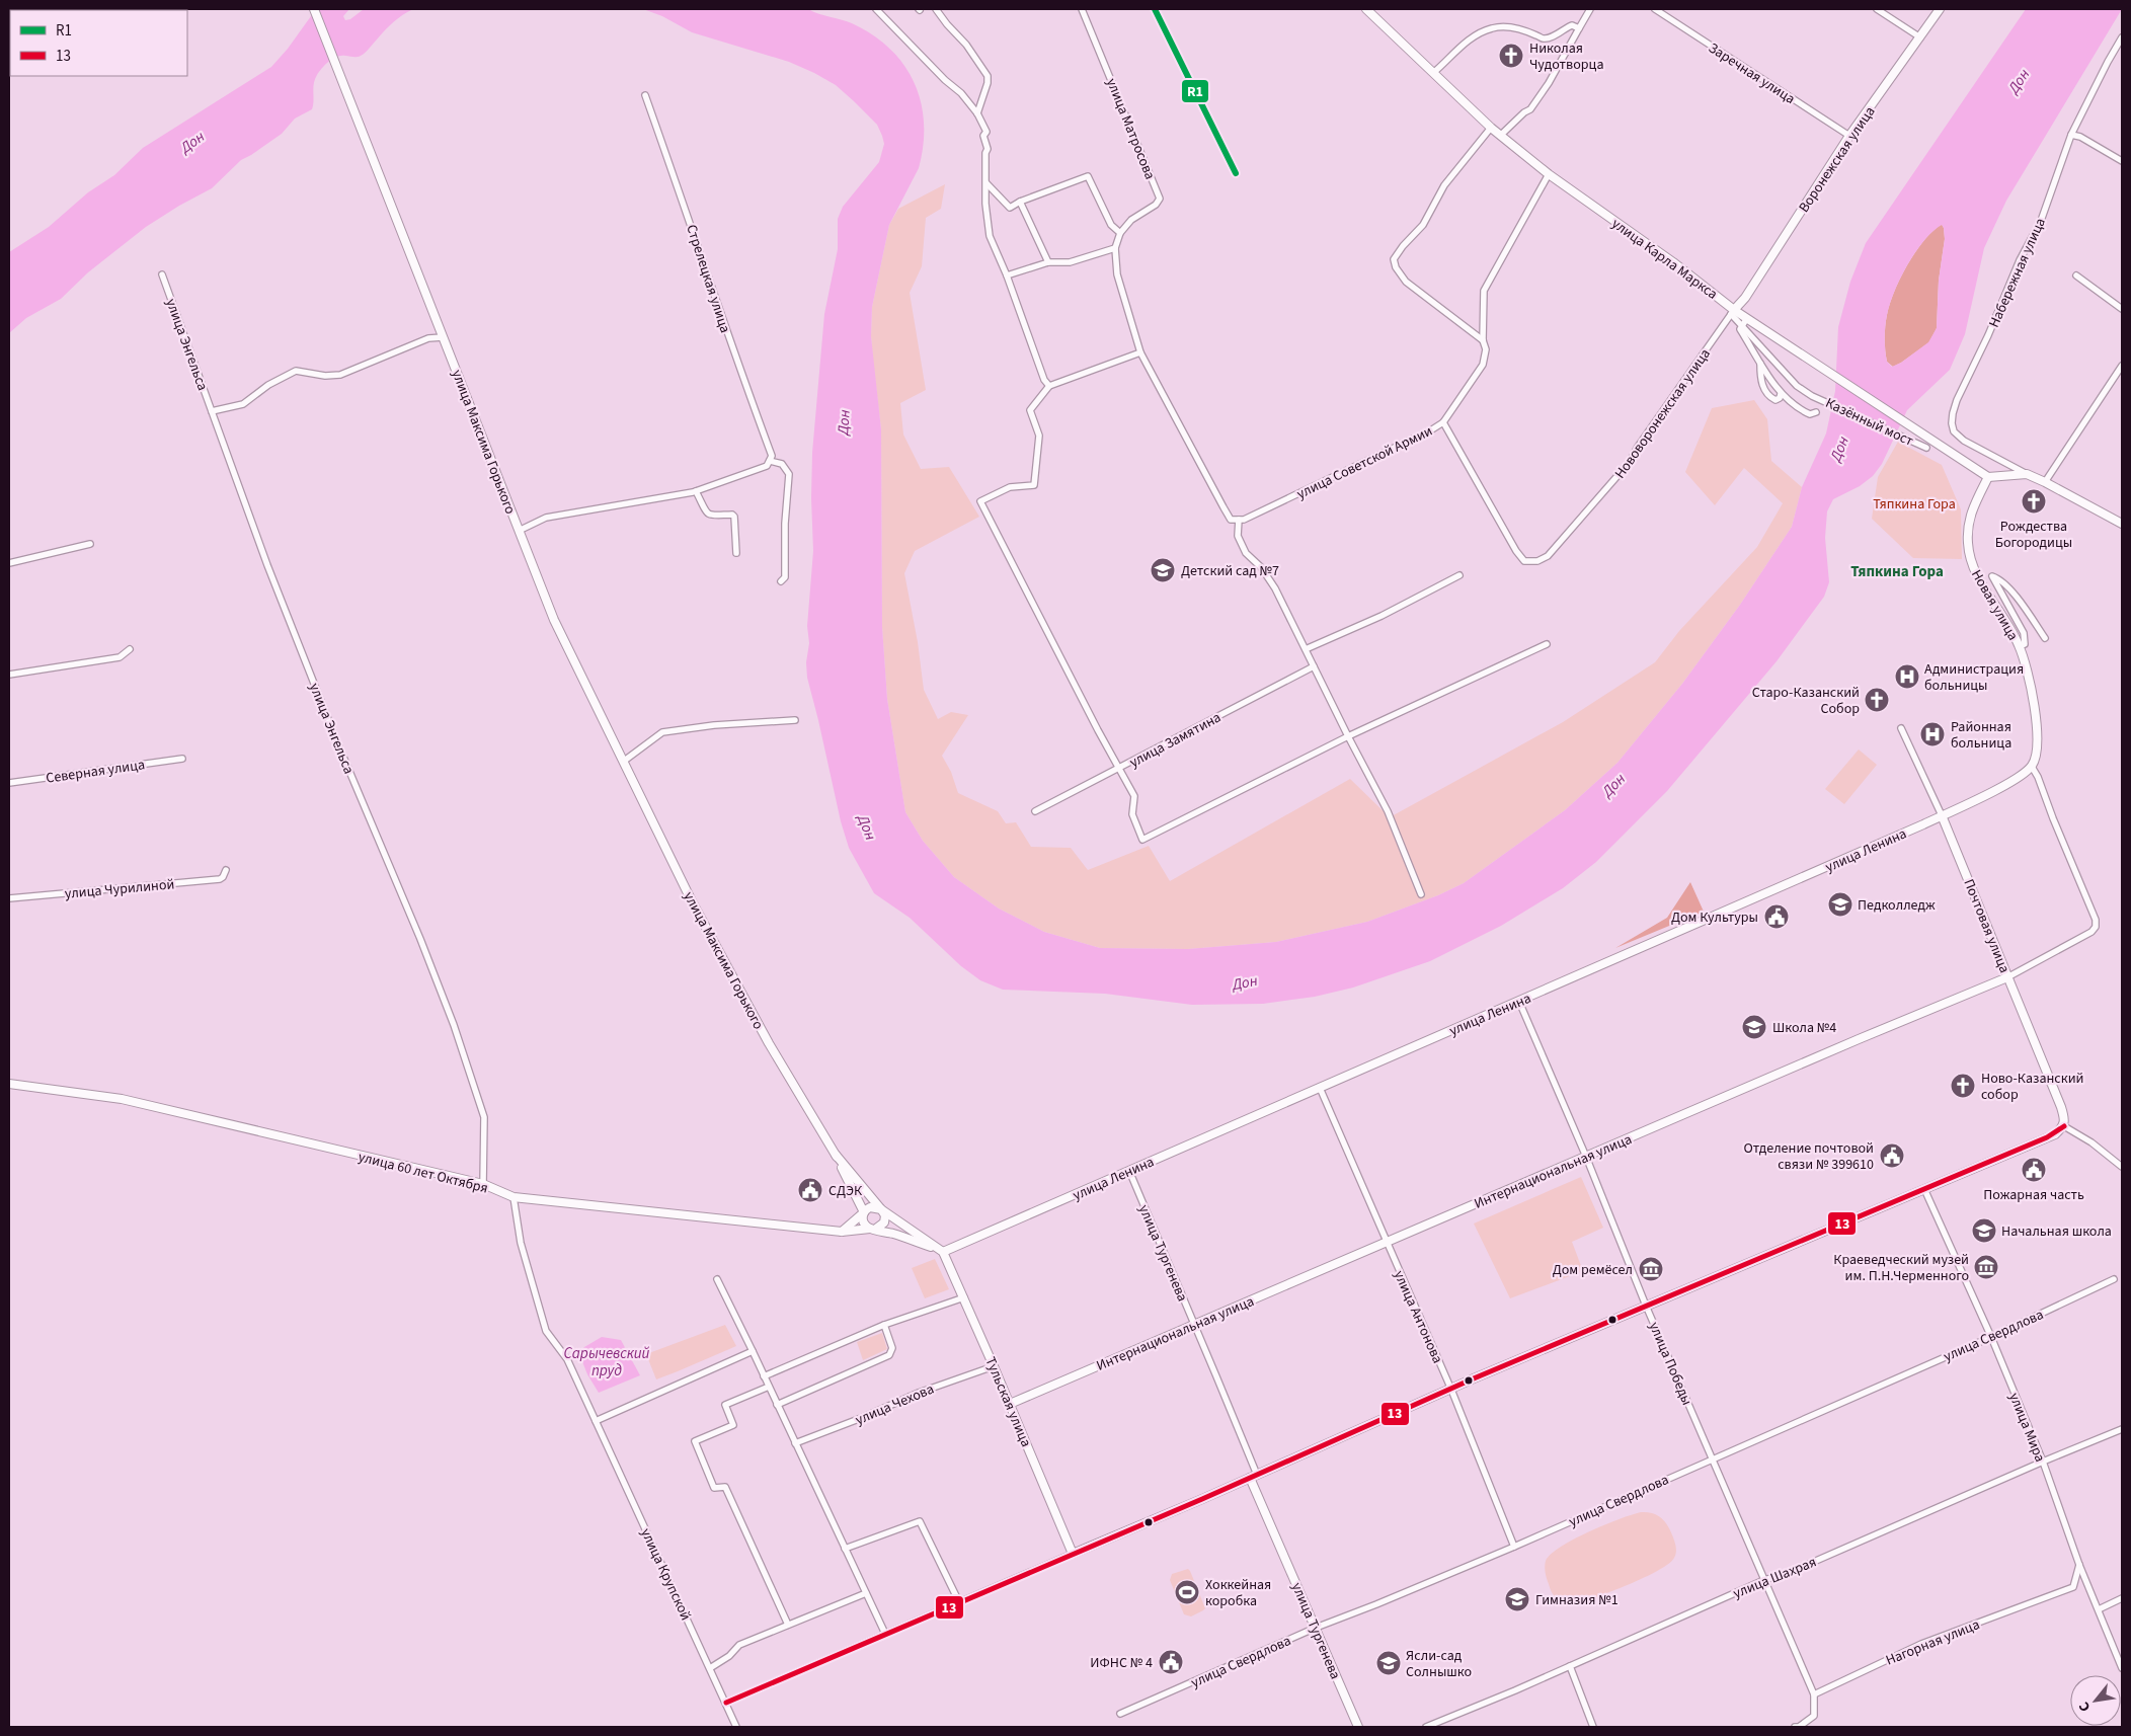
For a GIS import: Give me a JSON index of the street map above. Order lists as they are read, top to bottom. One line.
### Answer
{"streets":{"main road":["Воронежская улица","улица Карла Маркса","улица Максима Горького","Новая улица","улица Ленина","Почтовая улица","Интернациональная улица","улица 60 лет Октября","улица Тургенева","Тульская улица"],"street":["Заречная улица","улица Матросова","Набережная улица","Стрелецкая улица","улица Энгельса","Нововоронежская улица","Казённый мост","улица Советской Армии","улица Замятина","Северная улица","улица Чурилиной","улица Антонова","улица Свердлова","улица Победы","улица Чехова","улица Мира","улица Крупской","улица Шахрая","Нагорная улица"]},"crossings":[["Заречная улица","Воронежская улица"],["Воронежская улица","улица Карла Маркса"],["Воронежская улица","Нововоронежская улица"],["улица Карла Маркса","Нововоронежская улица"],["улица Карла Маркса","Казённый мост"],["улица Карла Маркса","улица Советской Армии"],["улица Карла Маркса","Новая улица"],["улица Энгельса","улица 60 лет Октября"],["Нововоронежская улица","улица Советской Армии"],["улица Максима Горького","улица 60 лет Октября"],["улица Максима Горького","Тульская улица"],["Новая улица","улица Ленина"],["Новая улица","Интернациональная улица"],["улица Ленина","Почтовая улица"],["улица Ленина","Интернациональная улица"],["улица Ленина","улица Тургенева"],["улица Ленина","улица Антонова"],["улица Ленина","улица Победы"],["улица Ленина","Тульская улица"],["Почтовая улица","Интернациональная улица"],["Интернациональная улица","улица Тургенева"],["Интернациональная улица","улица Антонова"],["Интернациональная улица","улица Победы"],["Интернациональная улица","Тульская улица"],["улица 60 лет Октября","Тульская улица"],["улица 60 лет Октября","улица Крупской"],["улица Тургенева","улица Свердлова"],["улица Антонова","улица Свердлова"],["улица Свердлова","улица Победы"],["улица Свердлова","улица Мира"],["улица Победы","улица Шахрая"],["улица Победы","Нагорная улица"],["Тульская улица","улица Чехова"],["улица Мира","улица Шахрая"],["улица Мира","Нагорная улица"]],"districts":["Тяпкина Гора"],"water":["Дон","Сарычевский пруд"],"parks":["Тяпкина Гора"],"places":{"church":["Николая Чудотворца","Рождества Богородицы","Старо-Казанский Собор","Ново-Казанский собор"],"school or university":["Детский сад №7","Педколледж","Школа №4","Начальная школа","Гимназия №1","Ясли-сад Солнышко"],"hospital":["Администрация больницы","Районная больница"],"public building":["Дом Культуры","Отделение почтовой связи № 399610","Пожарная часть","СДЭК","ИФНС № 4"],"museum":["Краеведческий музей им. П.Н.Черменного","Дом ремёсел"],"sports":["Хоккейная коробка"]},"lines":["transit line R1","transit line 13"],"legend":["R1","13"],"north":"bottom left"}
